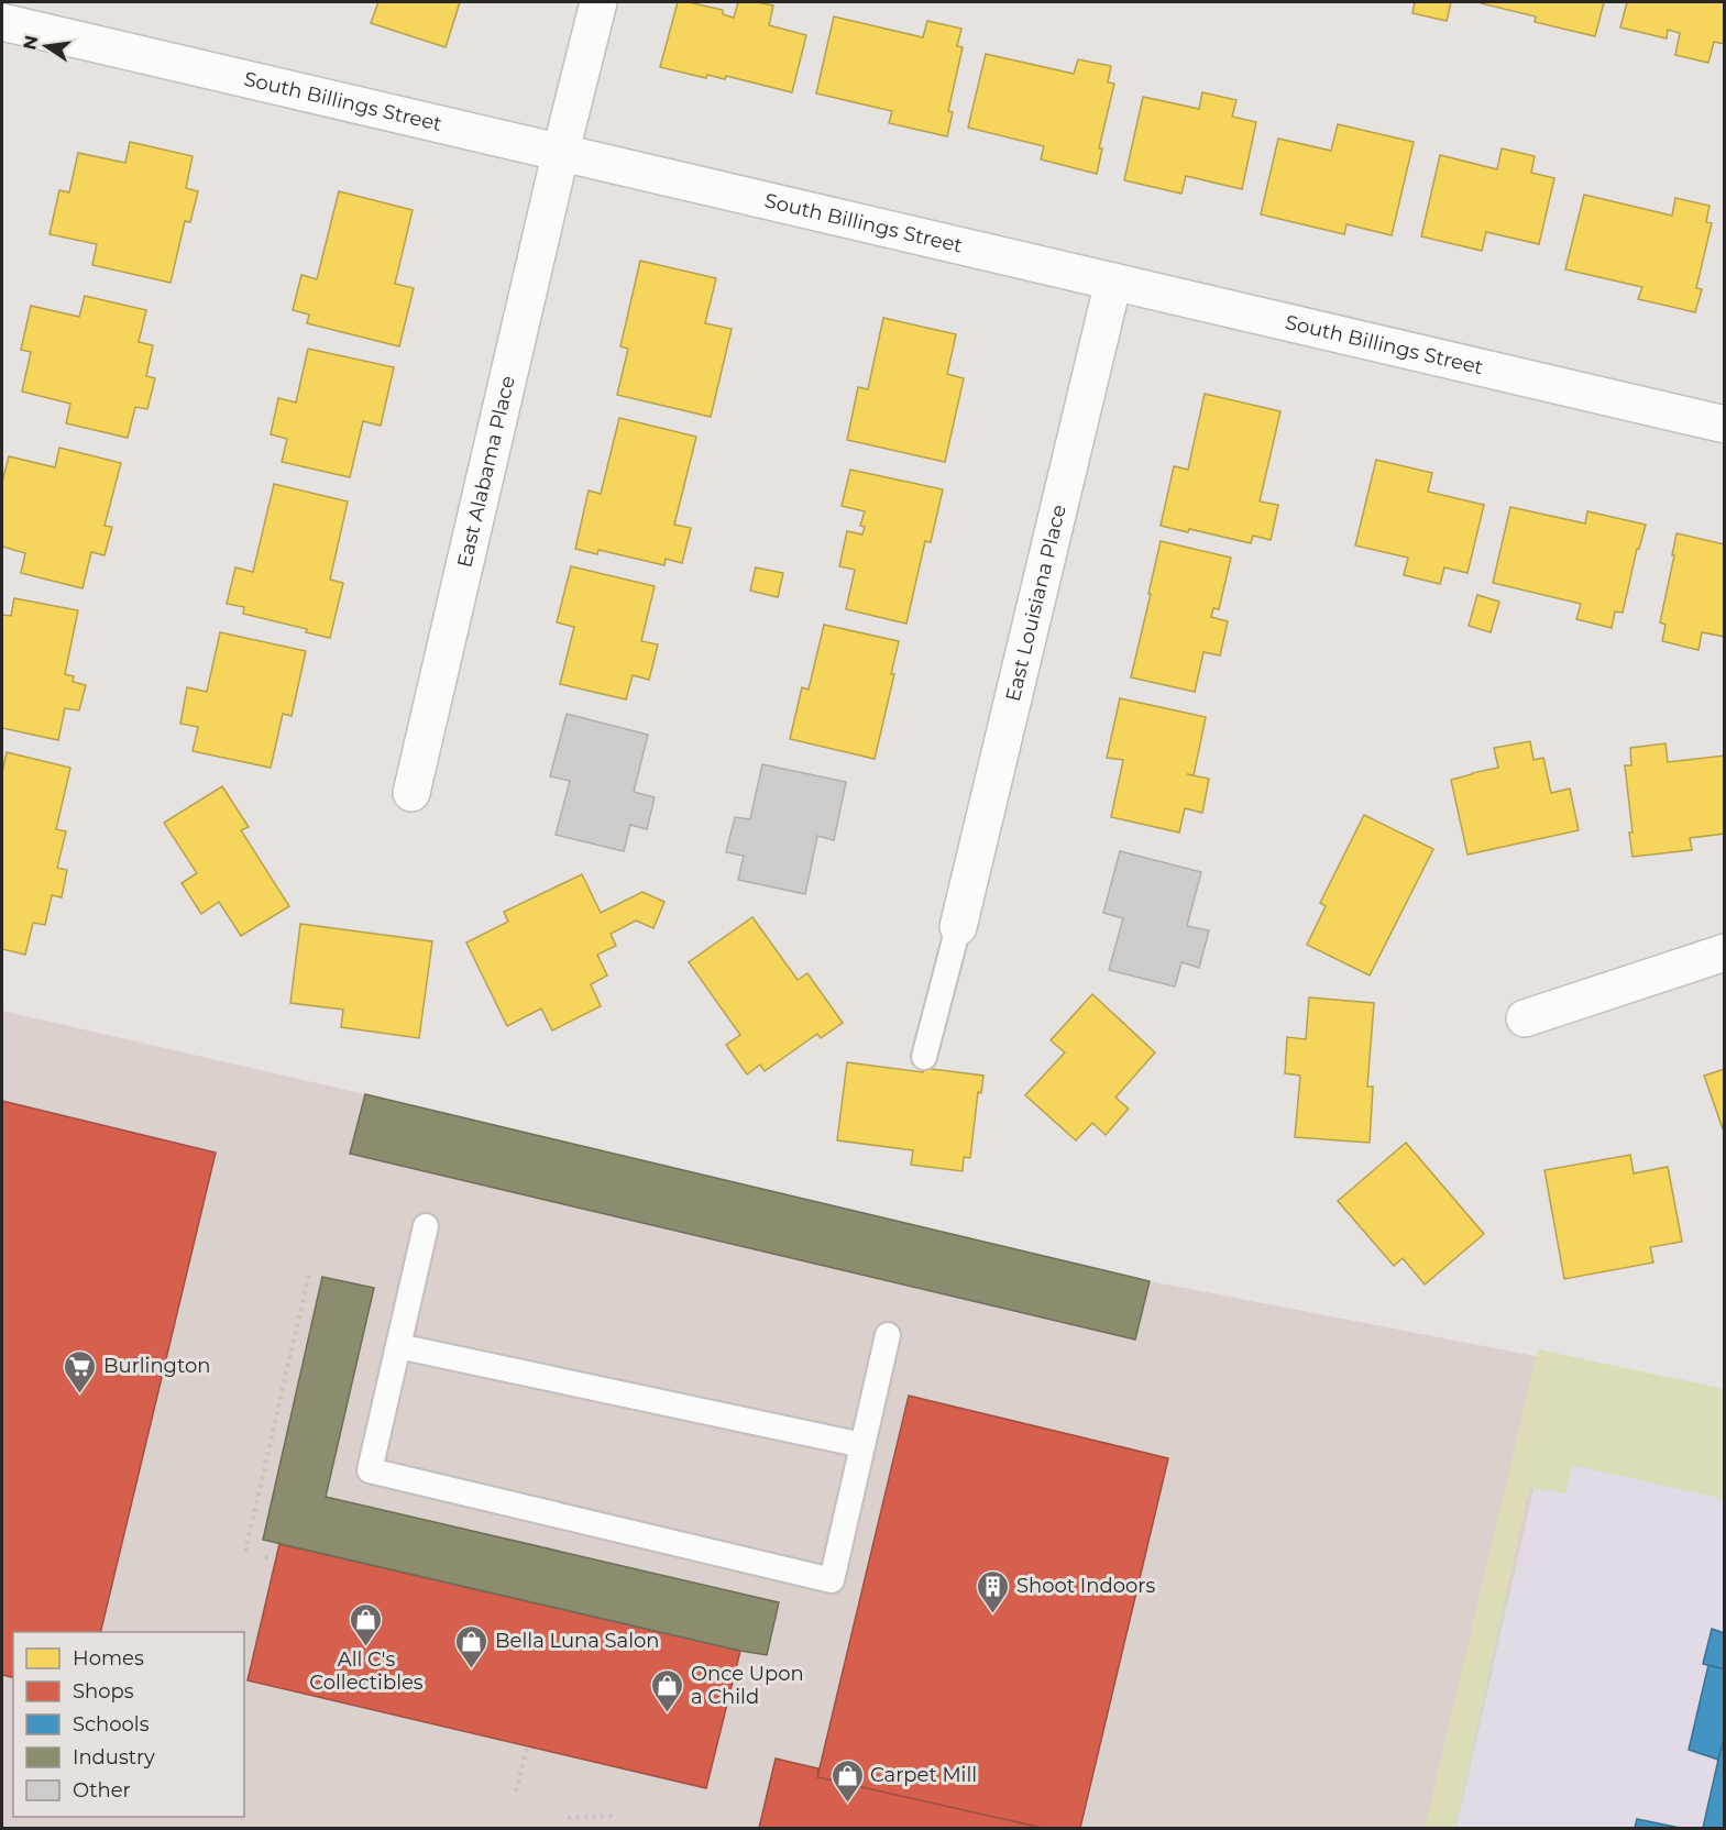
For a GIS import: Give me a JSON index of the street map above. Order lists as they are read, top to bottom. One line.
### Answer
{"streets":{"street":["South Billings Street","East Alabama Place","East Louisiana Place"]},"crossings":[["South Billings Street","East Alabama Place"],["South Billings Street","East Louisiana Place"]],"places":{"supermarket":["Burlington"],"building":["Shoot Indoors"],"shop":["All C's Collectibles","Bella Luna Salon","Once Upon a Child","Carpet Mill"]},"legend":["Homes","Shops","Schools","Industry","Other"],"north":"left"}
